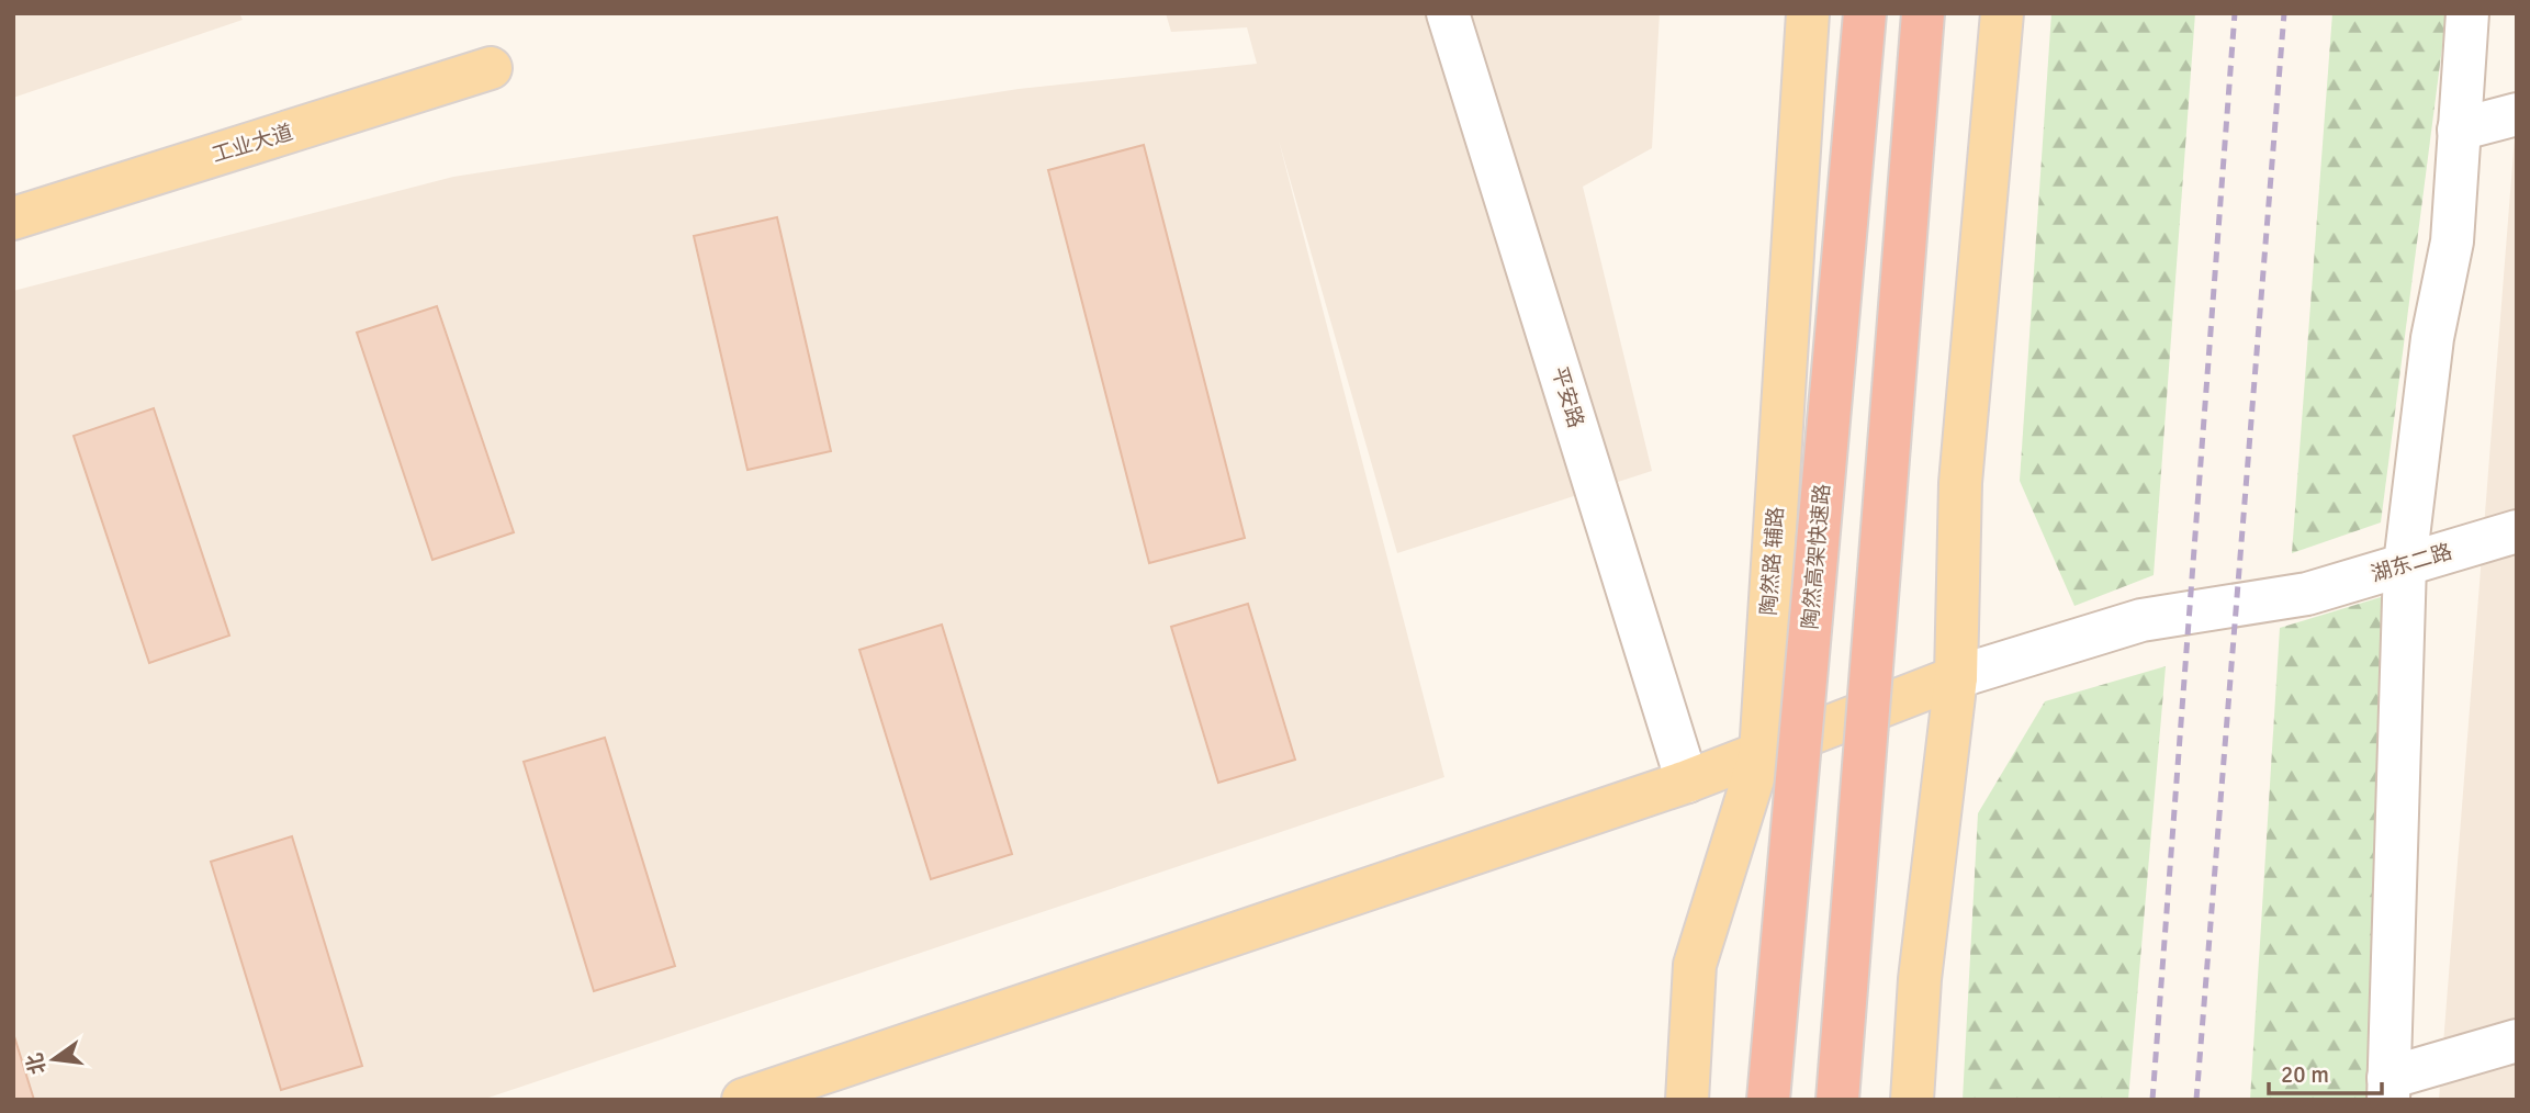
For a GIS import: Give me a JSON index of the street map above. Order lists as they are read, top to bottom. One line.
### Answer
{"streets":{"highway":["陶然高架快速路"],"main road":["工业大道","陶然路 辅路"],"street":["平安路","湖东二路"]},"scale_bar":"20 m","north":"left"}
